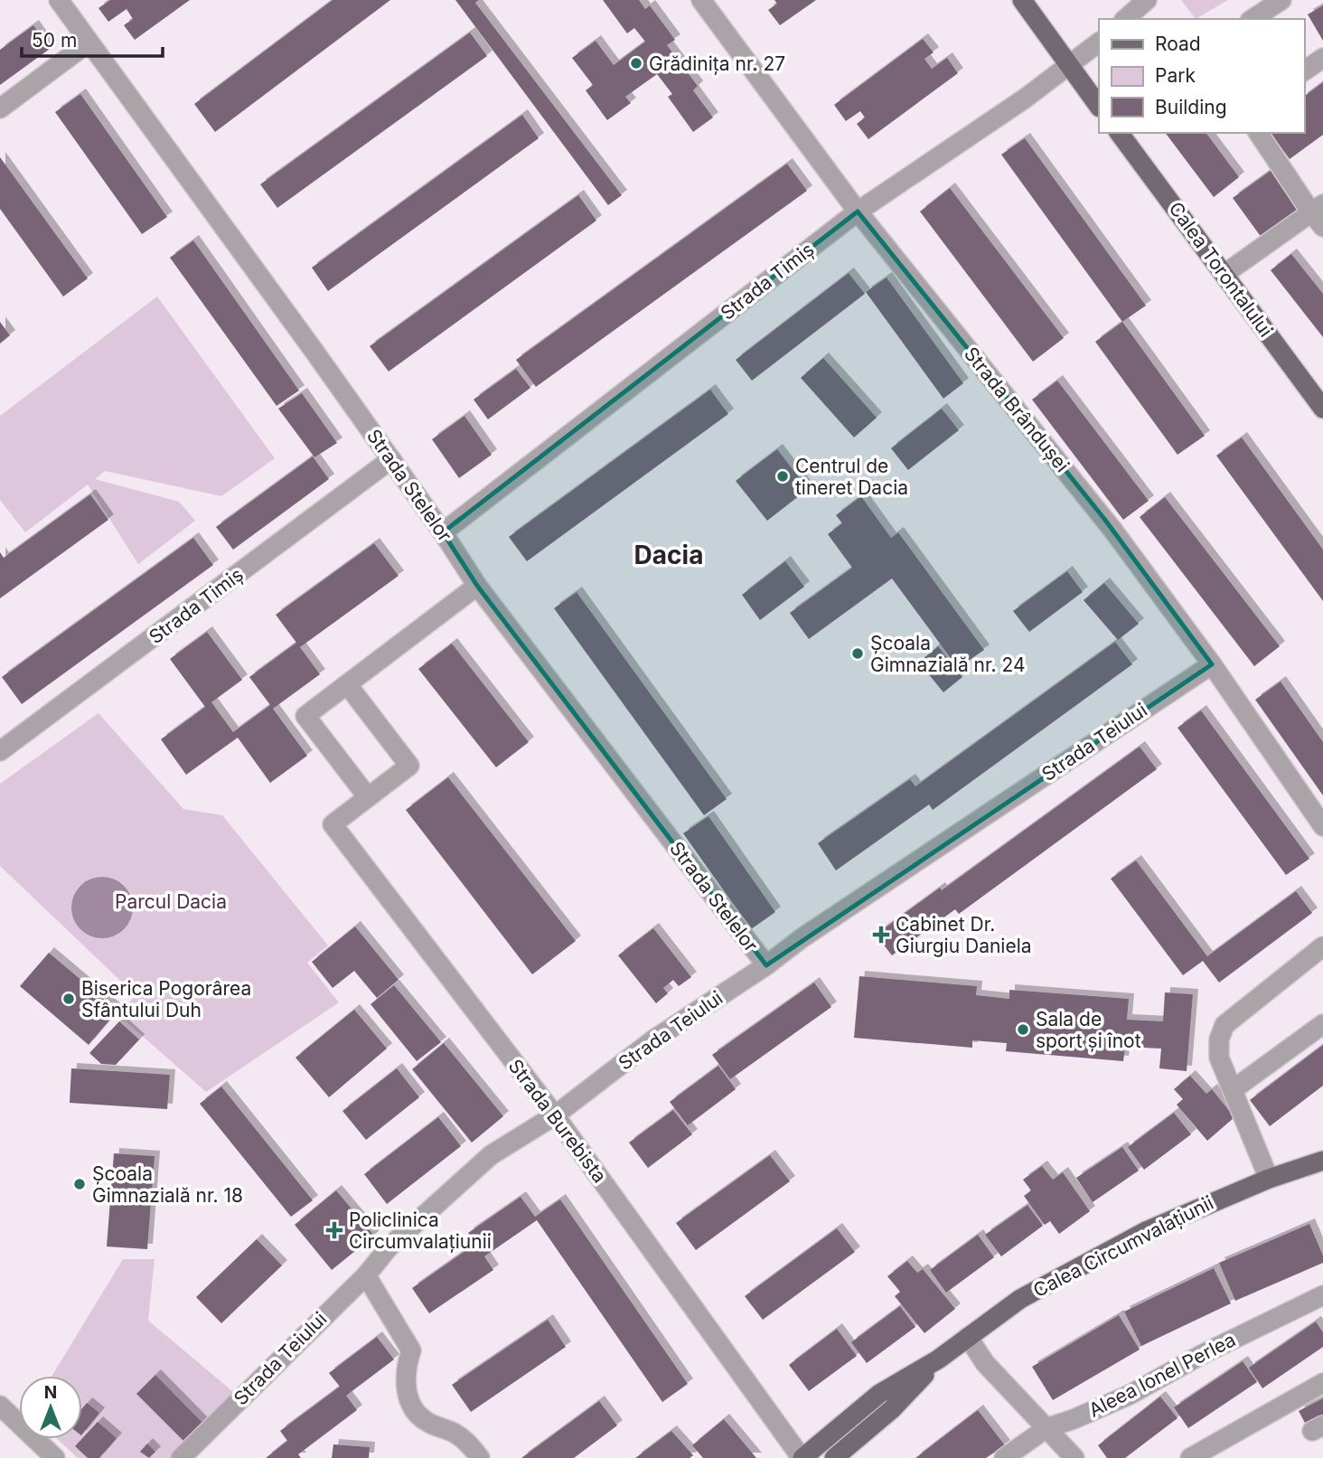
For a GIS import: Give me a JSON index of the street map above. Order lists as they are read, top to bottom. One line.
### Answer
{"streets":{"main road":["Calea Torontalului","Calea Circumvalațiunii"],"street":["Strada Timiș","Strada Brândușei","Strada Stelelor","Strada Teiului","Strada Burebista","Aleea Ionel Perlea"]},"crossings":[["Strada Timiș","Strada Brândușei"],["Strada Timiș","Strada Stelelor"],["Strada Brândușei","Strada Teiului"],["Strada Stelelor","Strada Teiului"],["Strada Teiului","Strada Burebista"],["Strada Burebista","Calea Circumvalațiunii"]],"districts":["Dacia"],"parks":["Parcul Dacia"],"places":{"other":["Grădinița nr. 27","Centrul de tineret Dacia","Școala Gimnazială nr. 24","Biserica Pogorârea Sfântului Duh","Sala de sport și înot","Școala Gimnazială nr. 18"],"health":["Cabinet Dr. Giurgiu Daniela","Policlinica Circumvalațiunii"]},"legend":["Road","Park","Building"],"scale_bar":"50 m","north":"top"}
